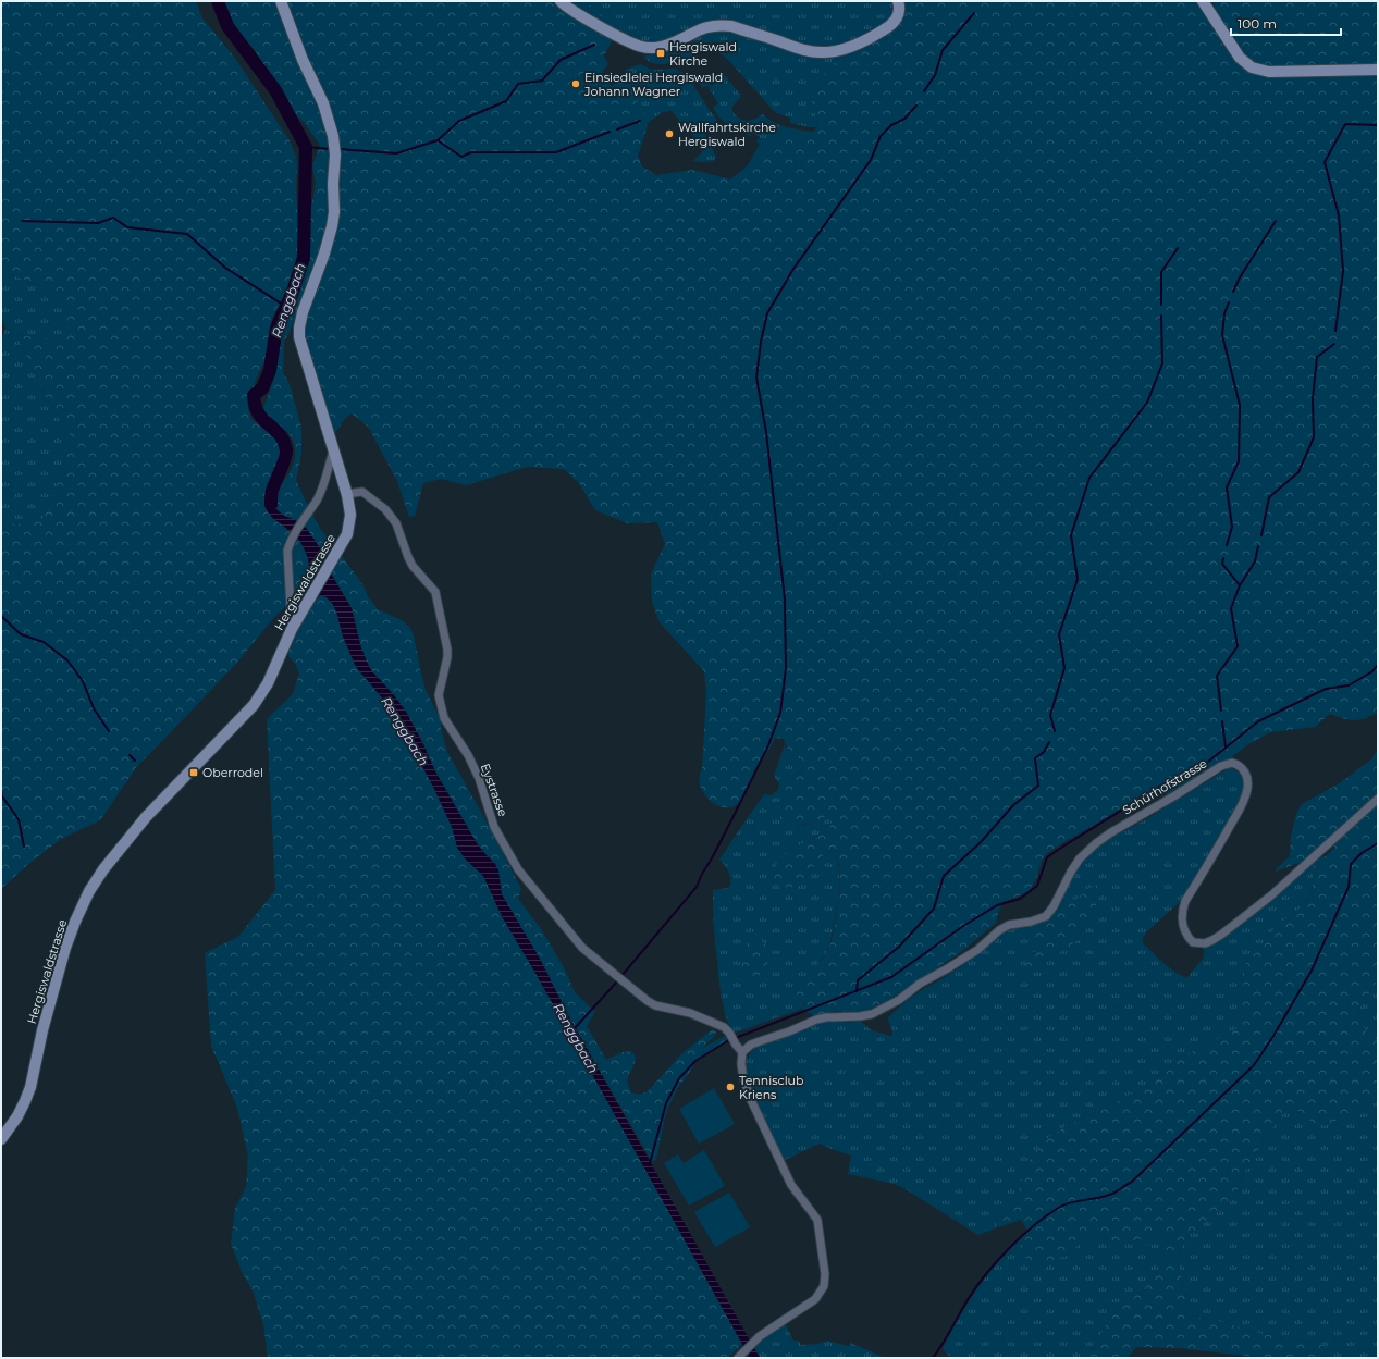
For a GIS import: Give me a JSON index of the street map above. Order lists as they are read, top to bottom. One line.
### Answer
{"streets":{"street":["Hergiswaldstrasse","Schürhofstrasse","Eystrasse"]},"crossings":[["Hergiswaldstrasse","Eystrasse"],["Schürhofstrasse","Eystrasse"]],"water":["Renggbach"],"places":{"transit":["Hergiswald Kirche","Oberrodel"],"other":["Einsiedlelei Hergiswald Johann Wagner","Wallfahrtskirche Hergiswald","Tennisclub Kriens"]},"scale_bar":"100 m"}
